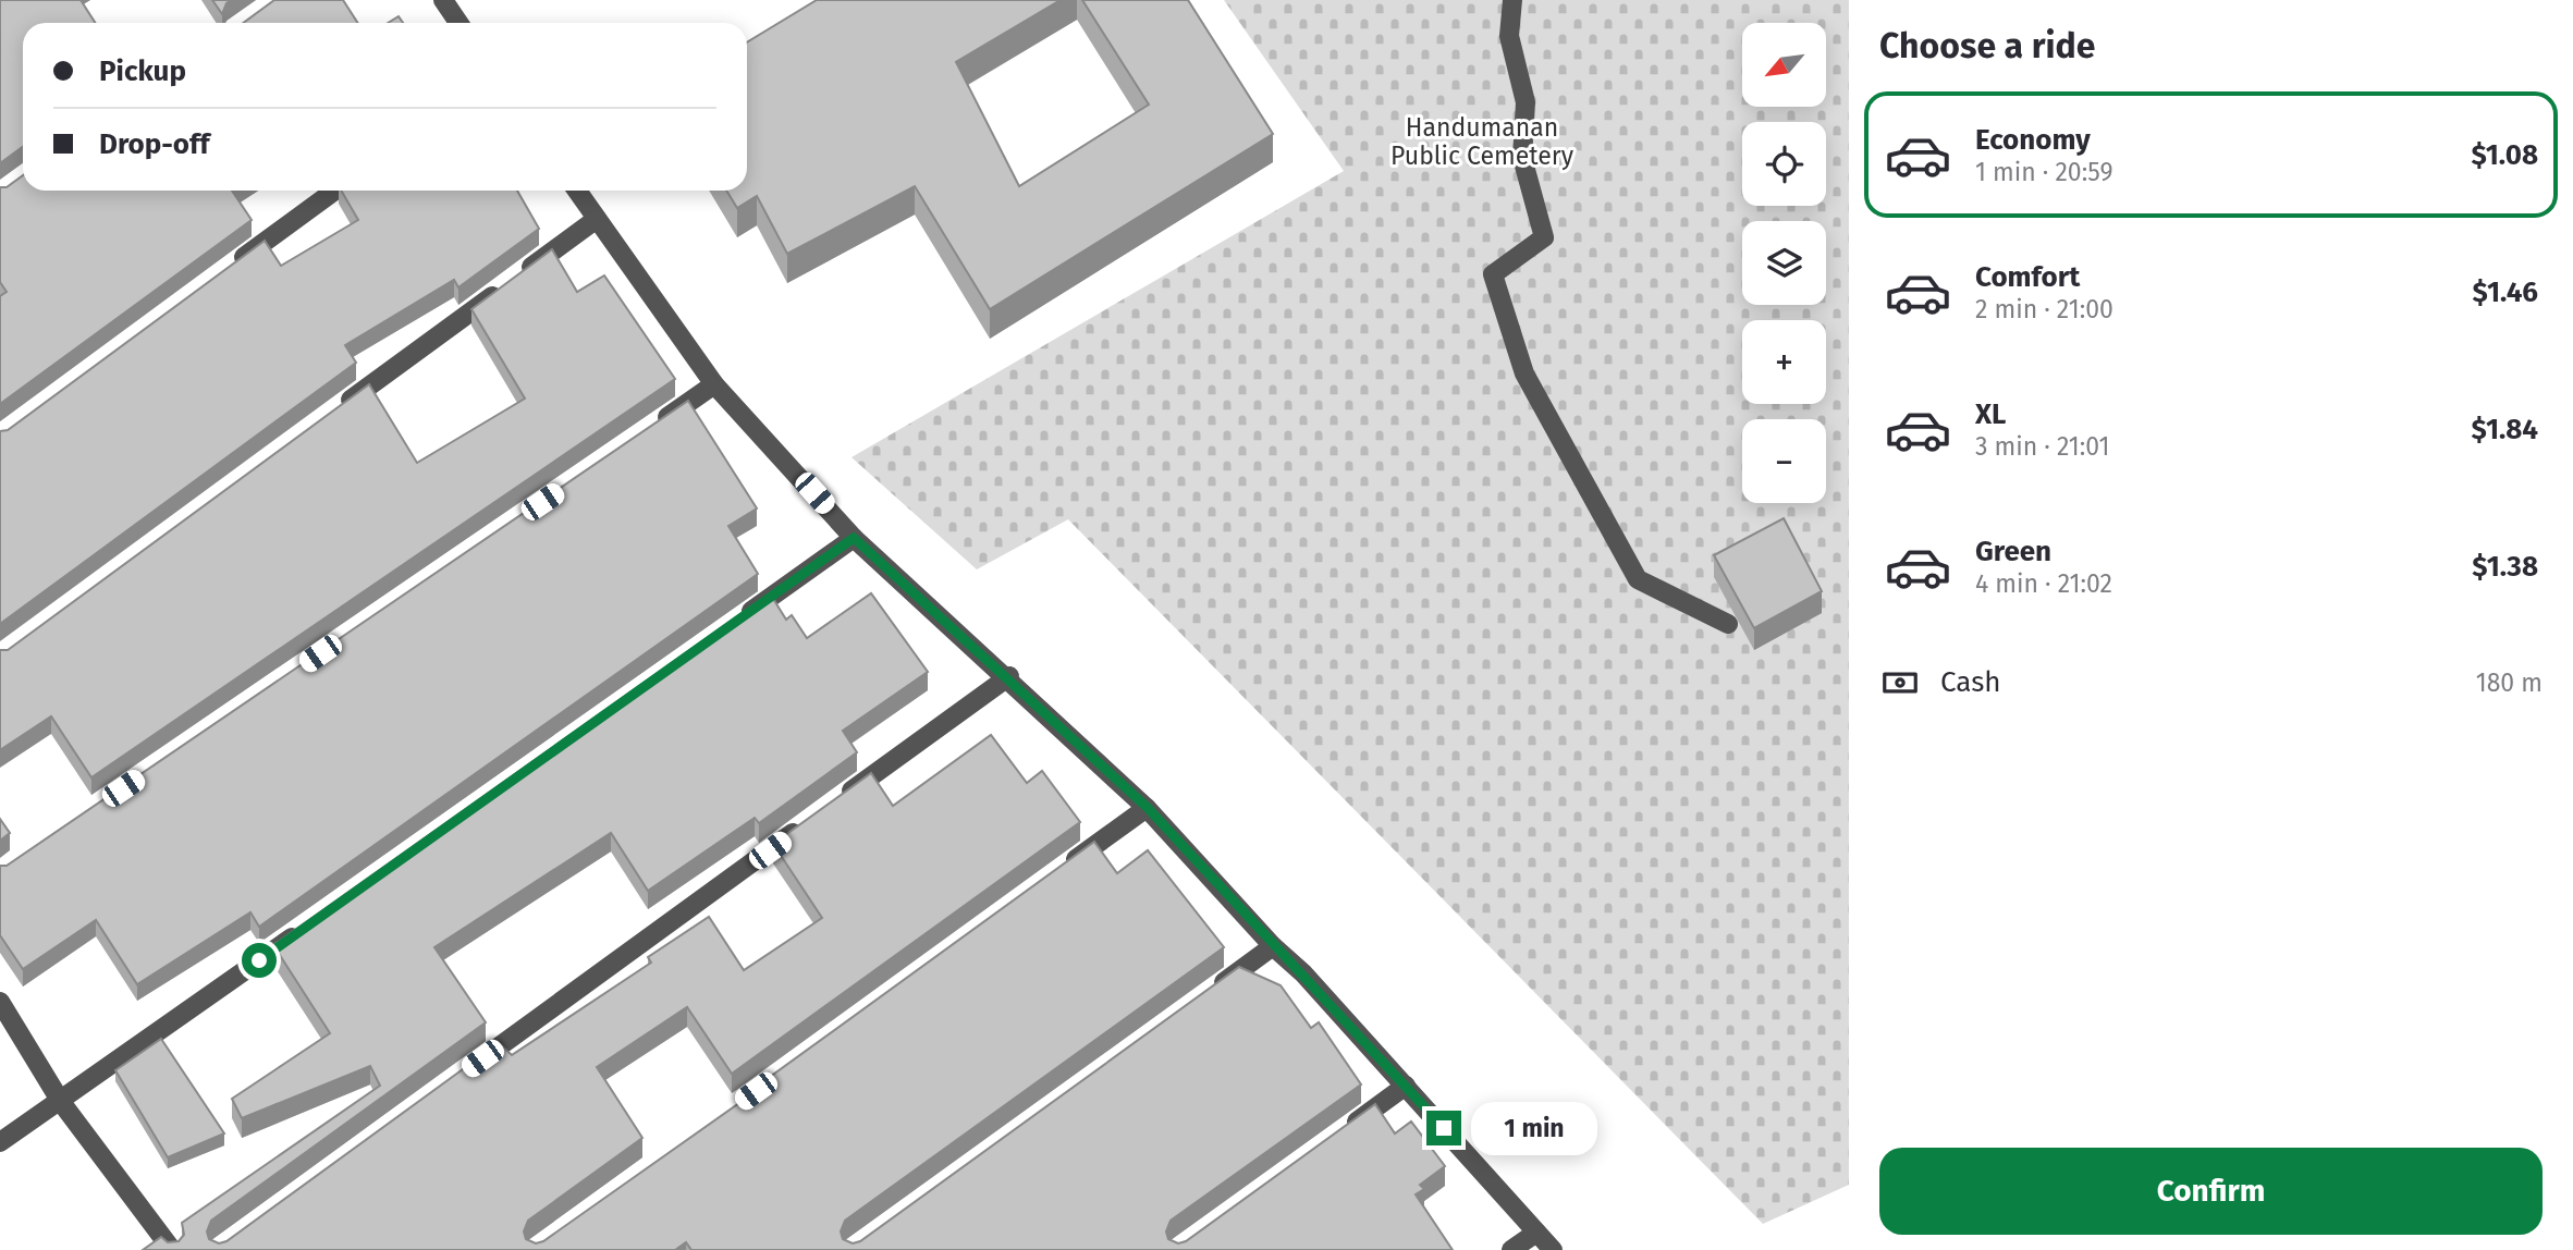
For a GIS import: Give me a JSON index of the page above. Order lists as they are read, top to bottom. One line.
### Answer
{"parks":["Handumanan Public Cemetery"],"north":"bottom left","page":{"heading":"Choose a ride","map_buttons":["+","−"],"banner":["Pickup","Drop-off"],"list":[{"name":"Economy","note":"1 min · 20:59","value":"$1.08"},{"name":"Comfort","note":"2 min · 21:00","value":"$1.46"},{"name":"XL","note":"3 min · 21:01","value":"$1.84"},{"name":"Green","note":"4 min · 21:02","value":"$1.38"}],"pay":["Cash","180 m"],"bubble":"1 min","buttons":"Confirm"}}
